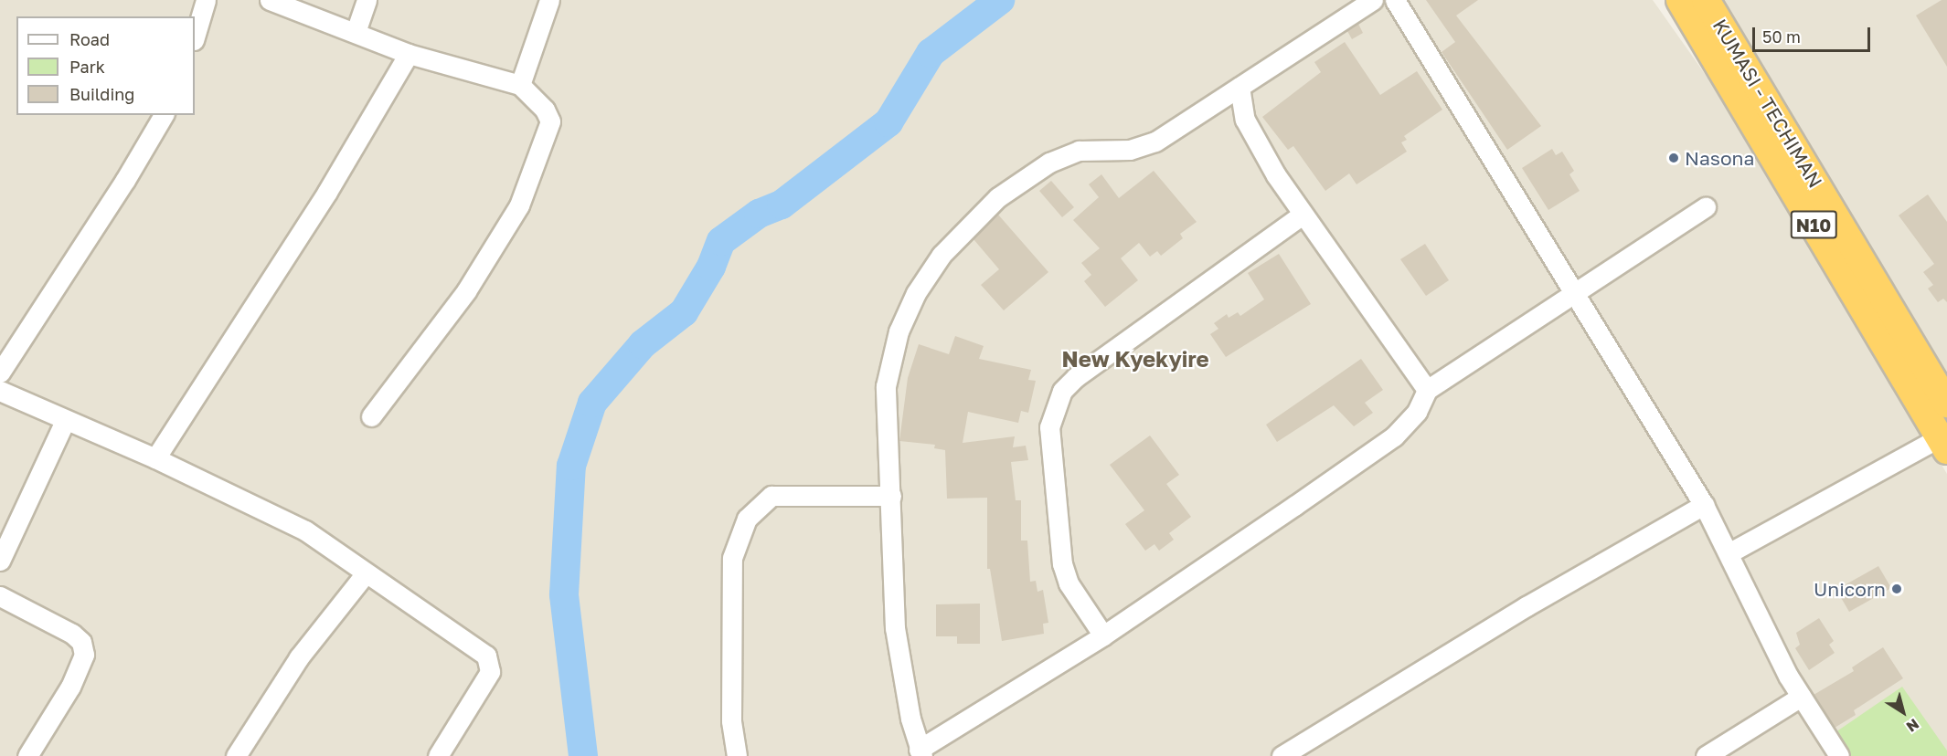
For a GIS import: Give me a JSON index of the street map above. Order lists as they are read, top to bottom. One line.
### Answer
{"streets":{"highway":["KUMASI - TECHIMAN","N10"]},"districts":["New Kyekyire"],"places":["Nasona","Unicorn"],"legend":["Road","Park","Building"],"scale_bar":"50 m","north":"bottom right"}
